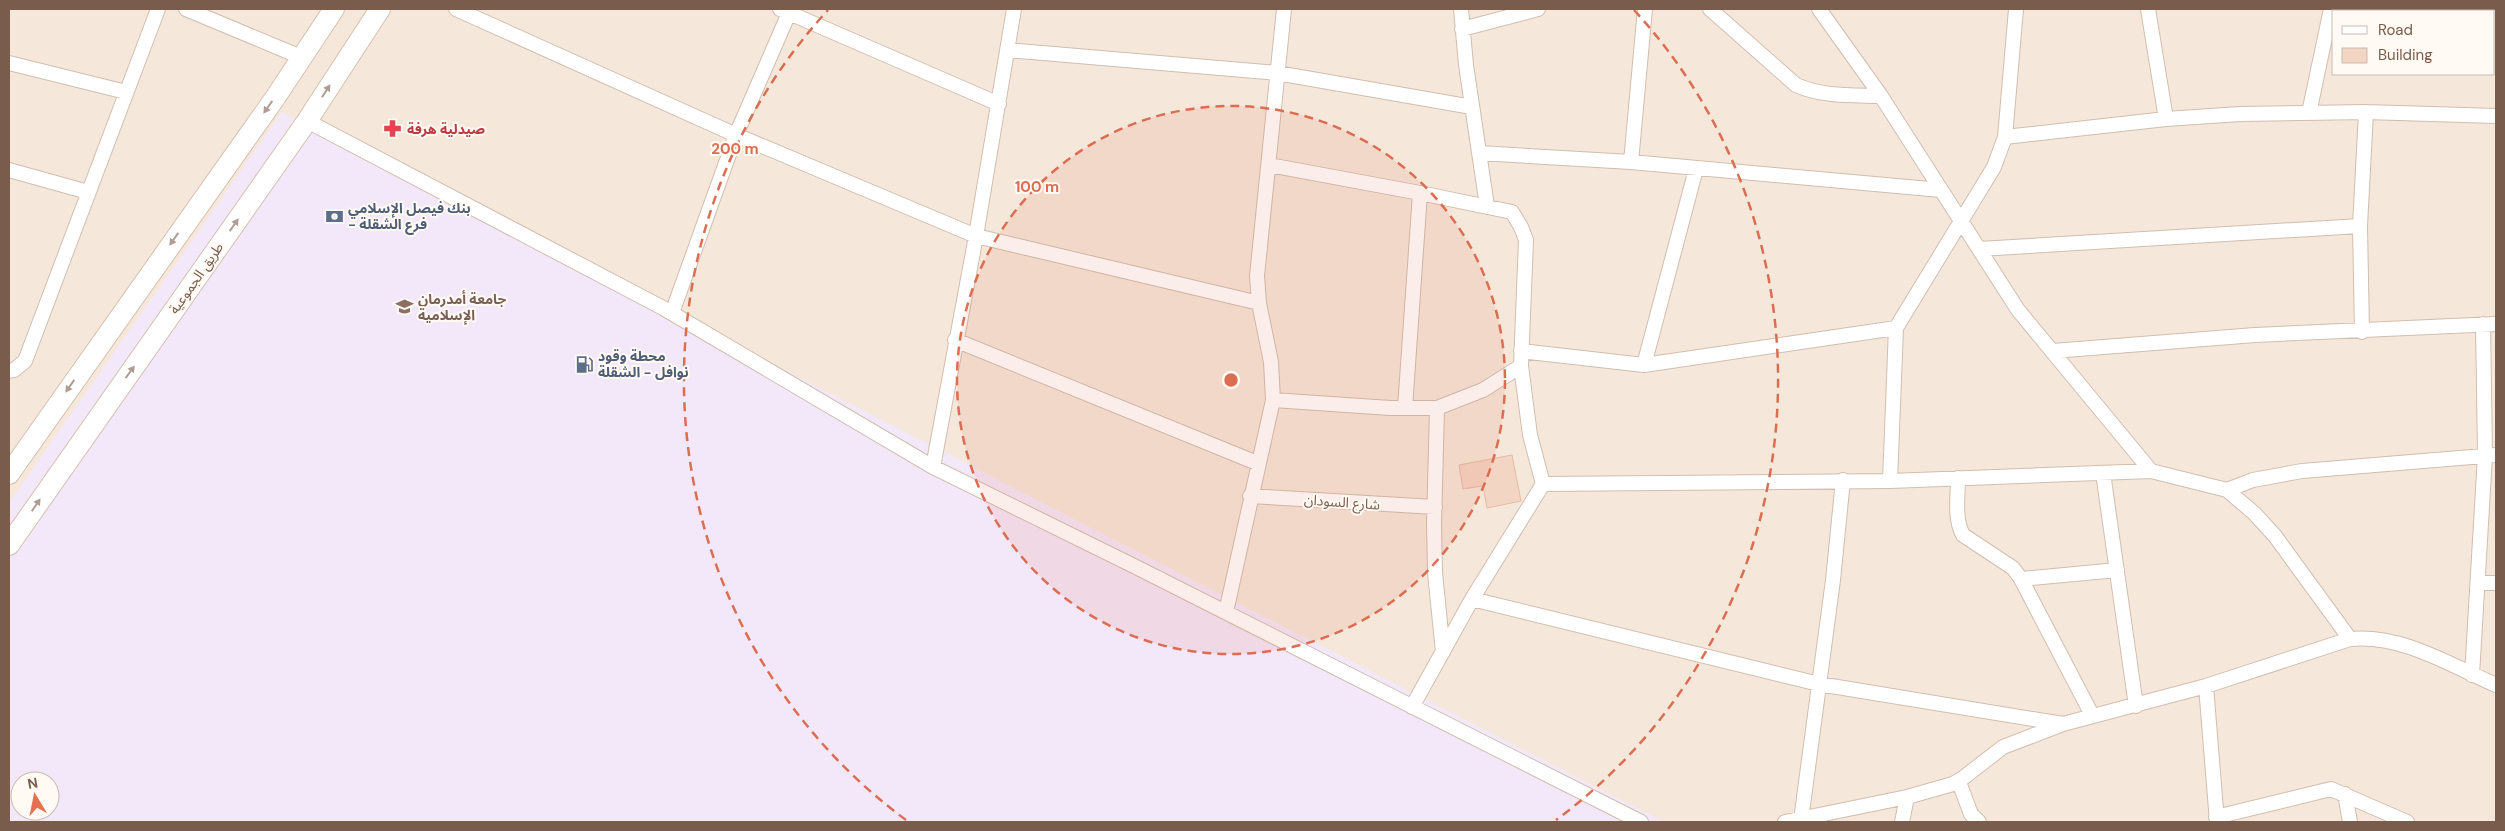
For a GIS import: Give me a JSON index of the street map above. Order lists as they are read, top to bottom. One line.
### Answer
{"streets":{"main road":["طريق الجموعية"],"street":["شارع السودان"]},"places":{"pharmacy":["صيدلية هرفة"],"bank":["بنك فيصل الإسلامي - فرع الشقلة"],"school or university":["جامعة أمدرمان الإسلامية"],"fuel station":["محطة وقود نوافل - الشقلة"]},"legend":["Road","Building"],"north":"top","rings":["200 m","100 m"]}
